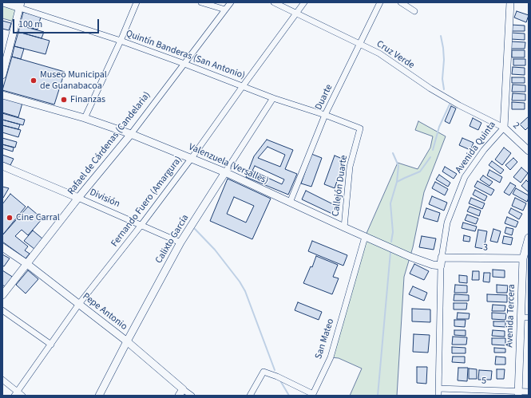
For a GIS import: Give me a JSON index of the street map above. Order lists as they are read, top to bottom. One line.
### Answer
{"streets":{"street":["Quintín Banderas (San Antonio)","Cruz Verde","Duarte","2","Rafael de Cárdenas (Candelaria)","Avenida Quinta","Valenzuela (Versalles)","Callejón Duarte","División","Fernando Fuero (Amargura)","Calixto García","3","Pepe Antonio","Avenida Tercera","San Mateo","5"]},"crossings":[["Quintín Banderas (San Antonio)","Duarte"],["Quintín Banderas (San Antonio)","Rafael de Cárdenas (Candelaria)"],["Quintín Banderas (San Antonio)","Callejón Duarte"],["Quintín Banderas (San Antonio)","Fernando Fuero (Amargura)"],["Quintín Banderas (San Antonio)","Calixto García"],["Cruz Verde","Duarte"],["Cruz Verde","2"],["Cruz Verde","Avenida Quinta"],["Cruz Verde","Fernando Fuero (Amargura)"],["Duarte","Valenzuela (Versalles)"],["2","Avenida Quinta"],["Rafael de Cárdenas (Candelaria)","Valenzuela (Versalles)"],["Rafael de Cárdenas (Candelaria)","División"],["Rafael de Cárdenas (Candelaria)","Pepe Antonio"],["Avenida Quinta","Valenzuela (Versalles)"],["Avenida Quinta","3"],["Avenida Quinta","5"],["Valenzuela (Versalles)","Callejón Duarte"],["Valenzuela (Versalles)","Fernando Fuero (Amargura)"],["Valenzuela (Versalles)","Calixto García"],["Valenzuela (Versalles)","San Mateo"],["División","Fernando Fuero (Amargura)"],["División","Calixto García"],["Fernando Fuero (Amargura)","Pepe Antonio"],["Calixto García","Pepe Antonio"],["3","Avenida Tercera"],["Avenida Tercera","5"]],"places":["Museo Municipal de Guanabacoa","Finanzas","Cine Carral"],"scale_bar":"100 m"}
